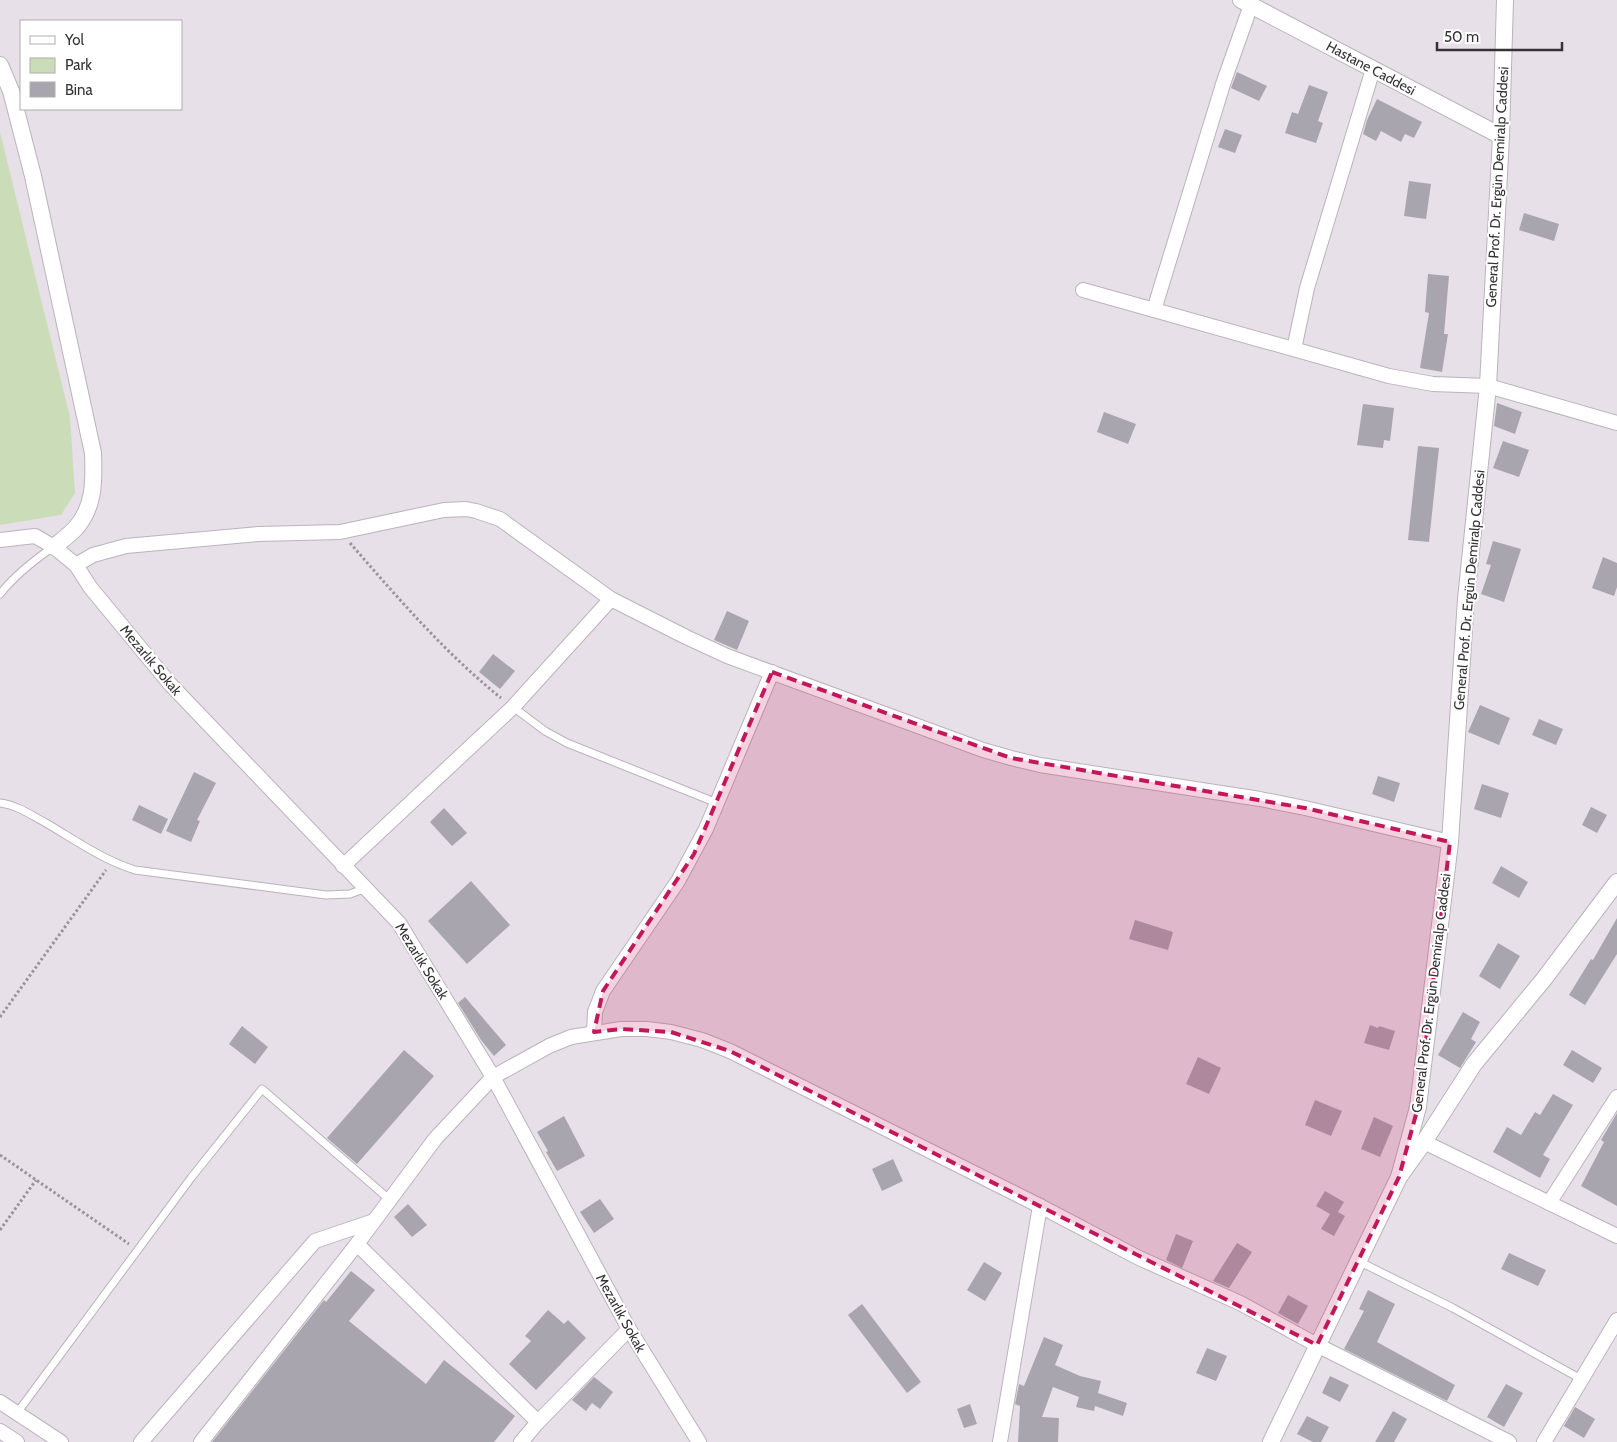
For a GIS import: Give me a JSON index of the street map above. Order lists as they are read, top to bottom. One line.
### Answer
{"streets":{"street":["Hastane Caddesi","General Prof. Dr. Ergün Demiralp Caddesi","Mezarlık Sokak"]},"crossings":[["Hastane Caddesi","General Prof. Dr. Ergün Demiralp Caddesi"]],"legend":["Yol","Park","Bina"],"scale_bar":"50 m"}
